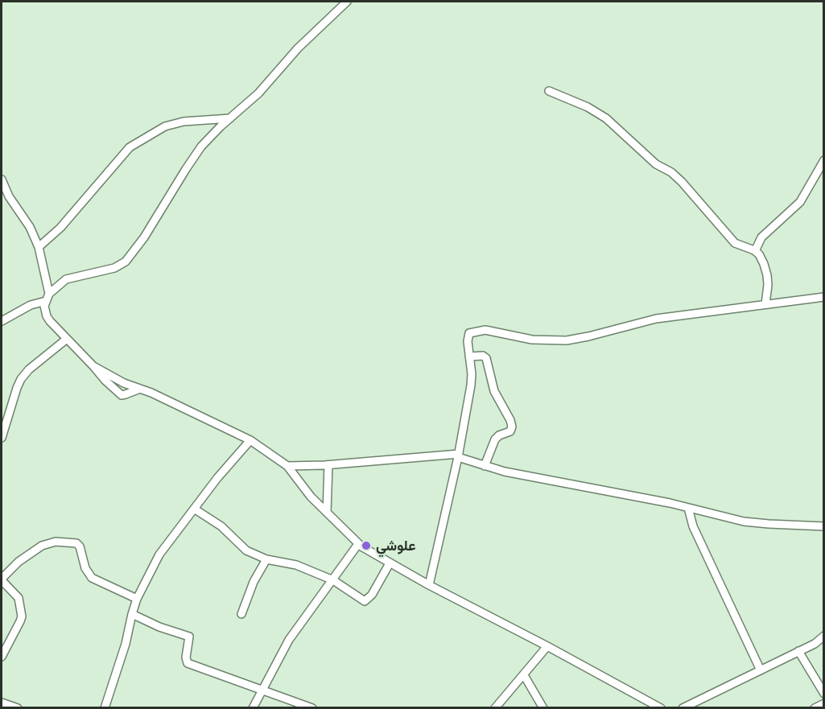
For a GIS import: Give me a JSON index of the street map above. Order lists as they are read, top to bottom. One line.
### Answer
{"places":["علوشي"]}
